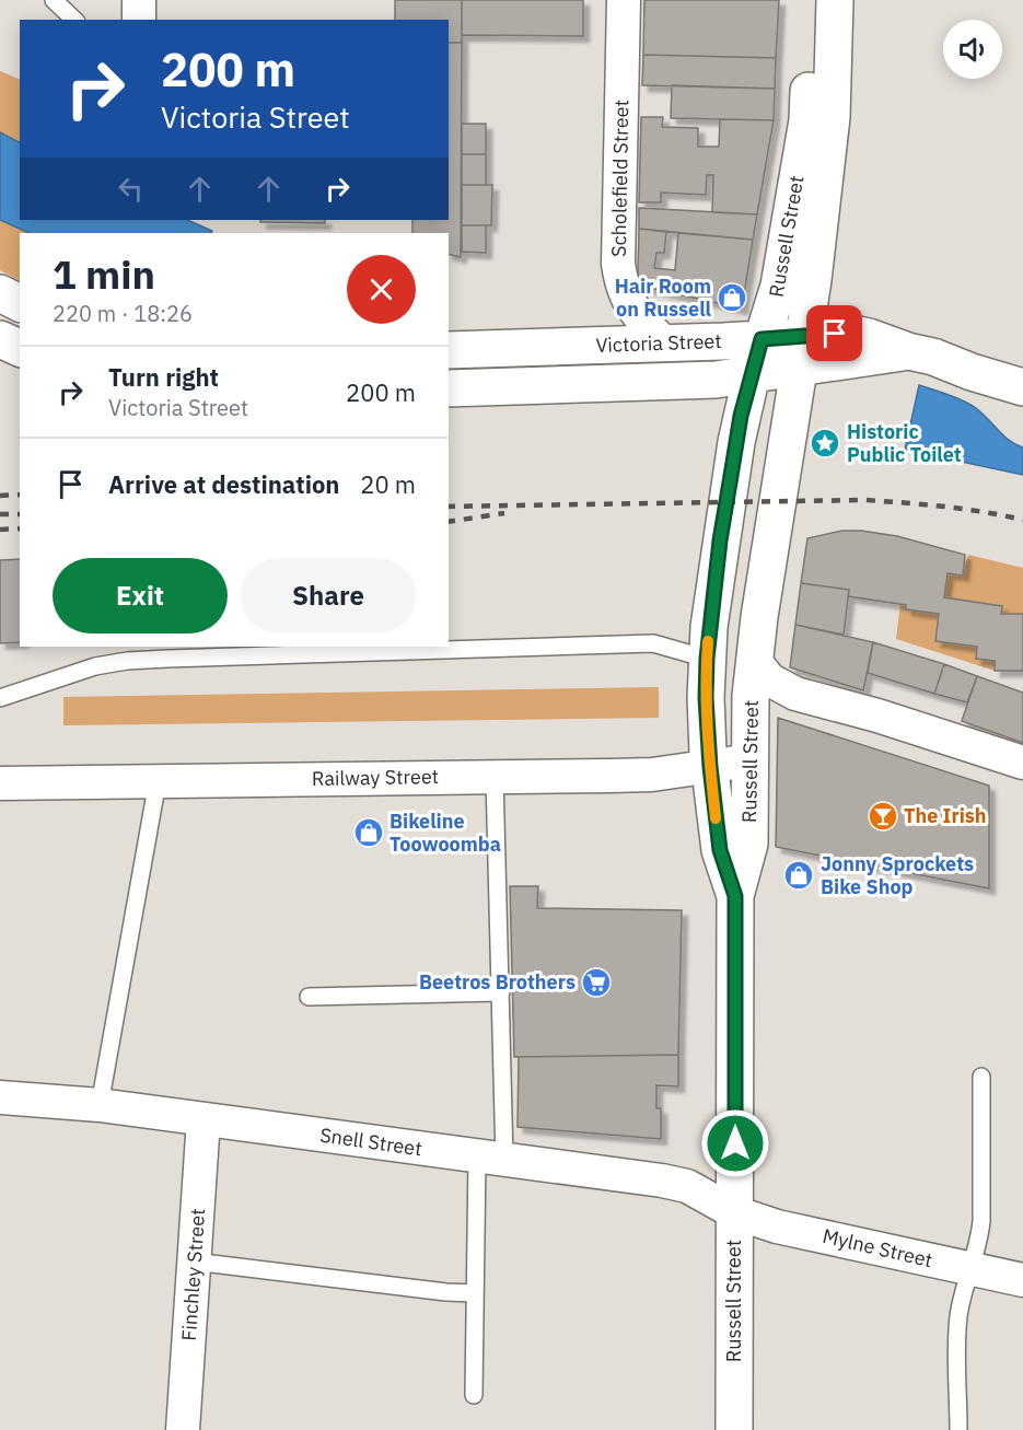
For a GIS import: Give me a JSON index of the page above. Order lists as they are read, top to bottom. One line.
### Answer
{"streets":{"main road":["Russell Street","Victoria Street"],"street":["Scholefield Street","Railway Street","Snell Street","Mylne Street","Finchley Street"]},"crossings":[["Scholefield Street","Victoria Street"],["Russell Street","Victoria Street"],["Russell Street","Railway Street"],["Russell Street","Snell Street"],["Russell Street","Mylne Street"],["Snell Street","Mylne Street"],["Snell Street","Finchley Street"]],"places":{"shop":["Hair Room on Russell","Bikeline Toowoomba","Jonny Sprockets Bike Shop"],"place":["Historic Public Toilet"],"bar":["The Irish"],"supermarket":["Beetros Brothers"]},"page":{"turn":["200 m","Victoria Street"],"heading":["1 min","220 m · 18:26"],"list":[{"name":"Turn right","note":"Victoria Street","value":"200 m"},{"name":"Arrive at destination","value":"20 m"}],"buttons":["Exit","Share"]}}
